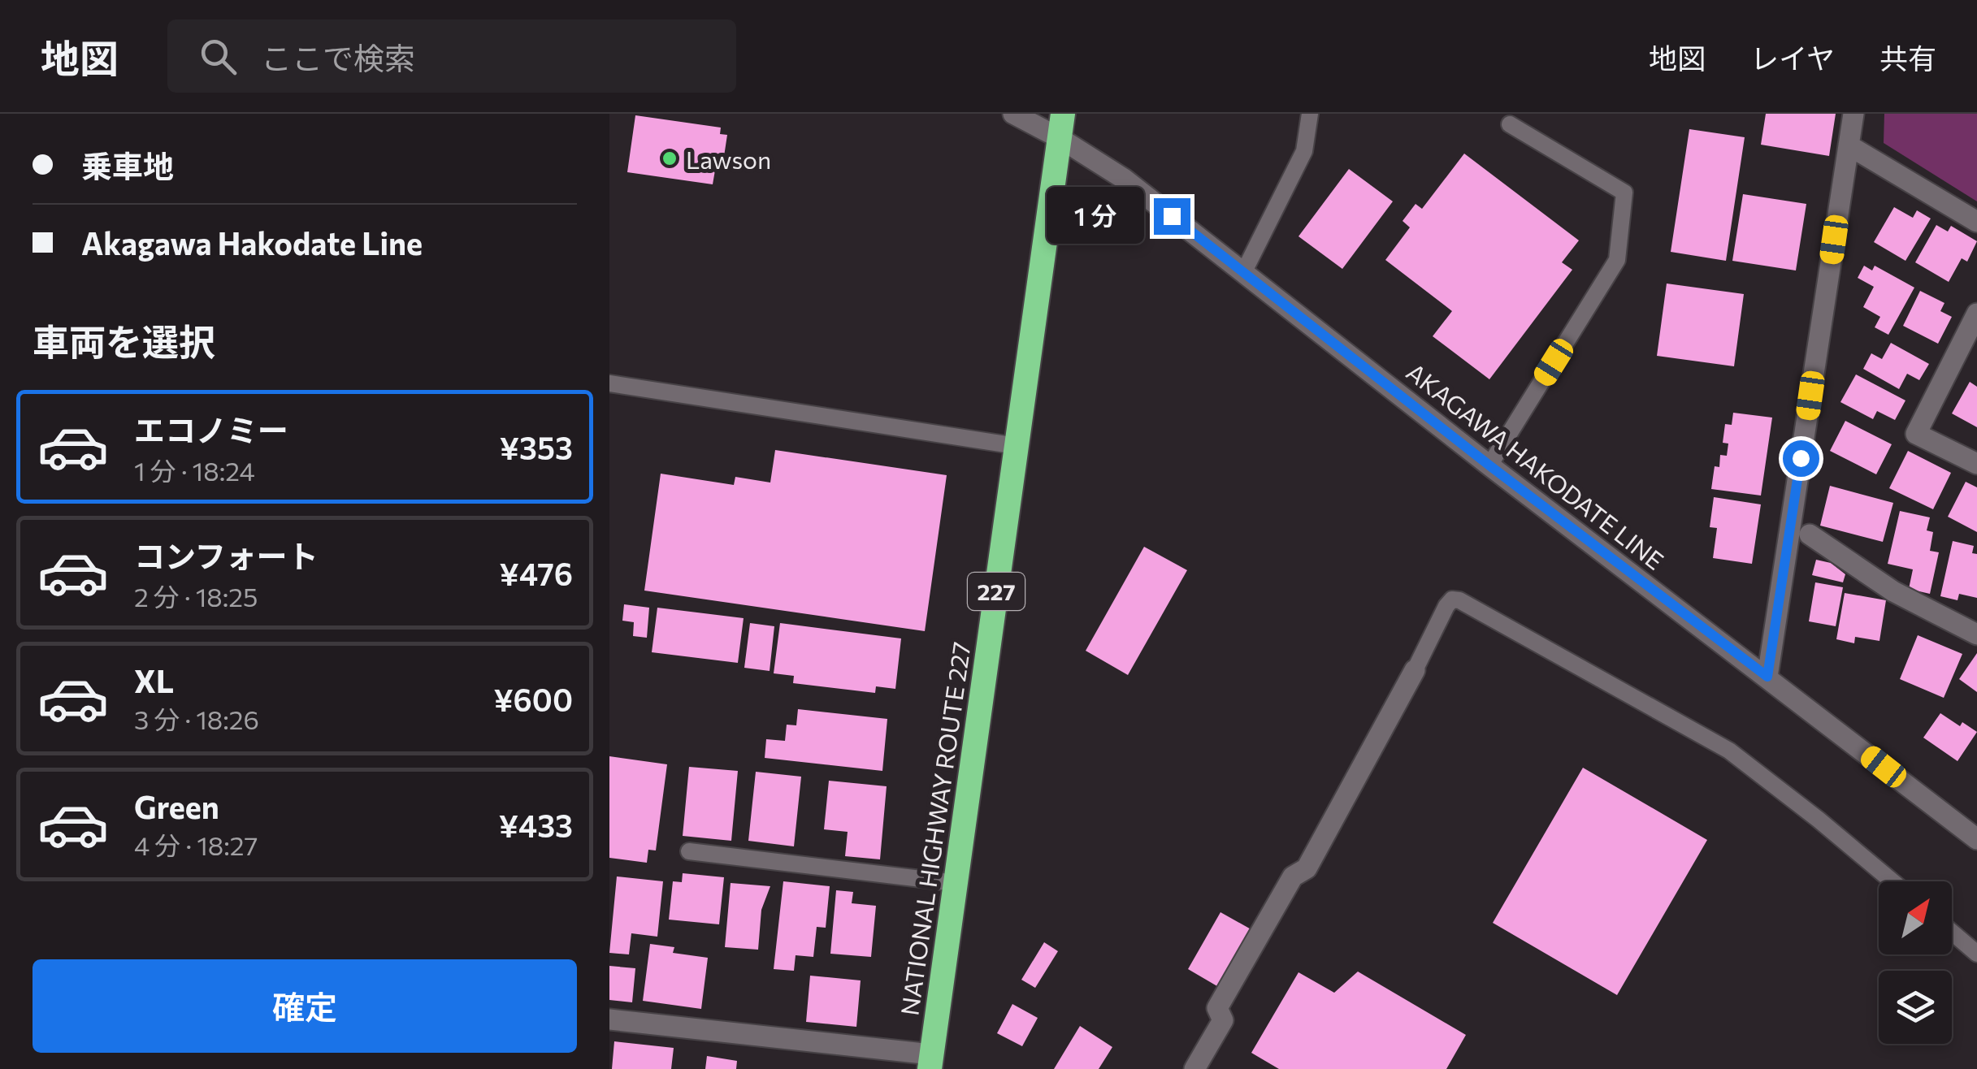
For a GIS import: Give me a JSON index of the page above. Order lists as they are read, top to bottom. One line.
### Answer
{"streets":{"highway":["227","NATIONAL HIGHWAY ROUTE 227"],"street":["AKAGAWA HAKODATE LINE"]},"crossings":[["AKAGAWA HAKODATE LINE","NATIONAL HIGHWAY ROUTE 227"]],"places":["Lawson"],"north":"top right","page":{"header":"地図","search":"ここで検索","nav":["地図","レイヤ","共有"],"banner":["乗車地","Akagawa Hakodate Line"],"bubble":"1 分","heading":"車両を選択","list":[{"name":"エコノミー","note":"1 分 · 18:24","value":"¥353"},{"name":"コンフォート","note":"2 分 · 18:25","value":"¥476"},{"name":"XL","note":"3 分 · 18:26","value":"¥600"},{"name":"Green","note":"4 分 · 18:27","value":"¥433"}],"buttons":"確定"}}
